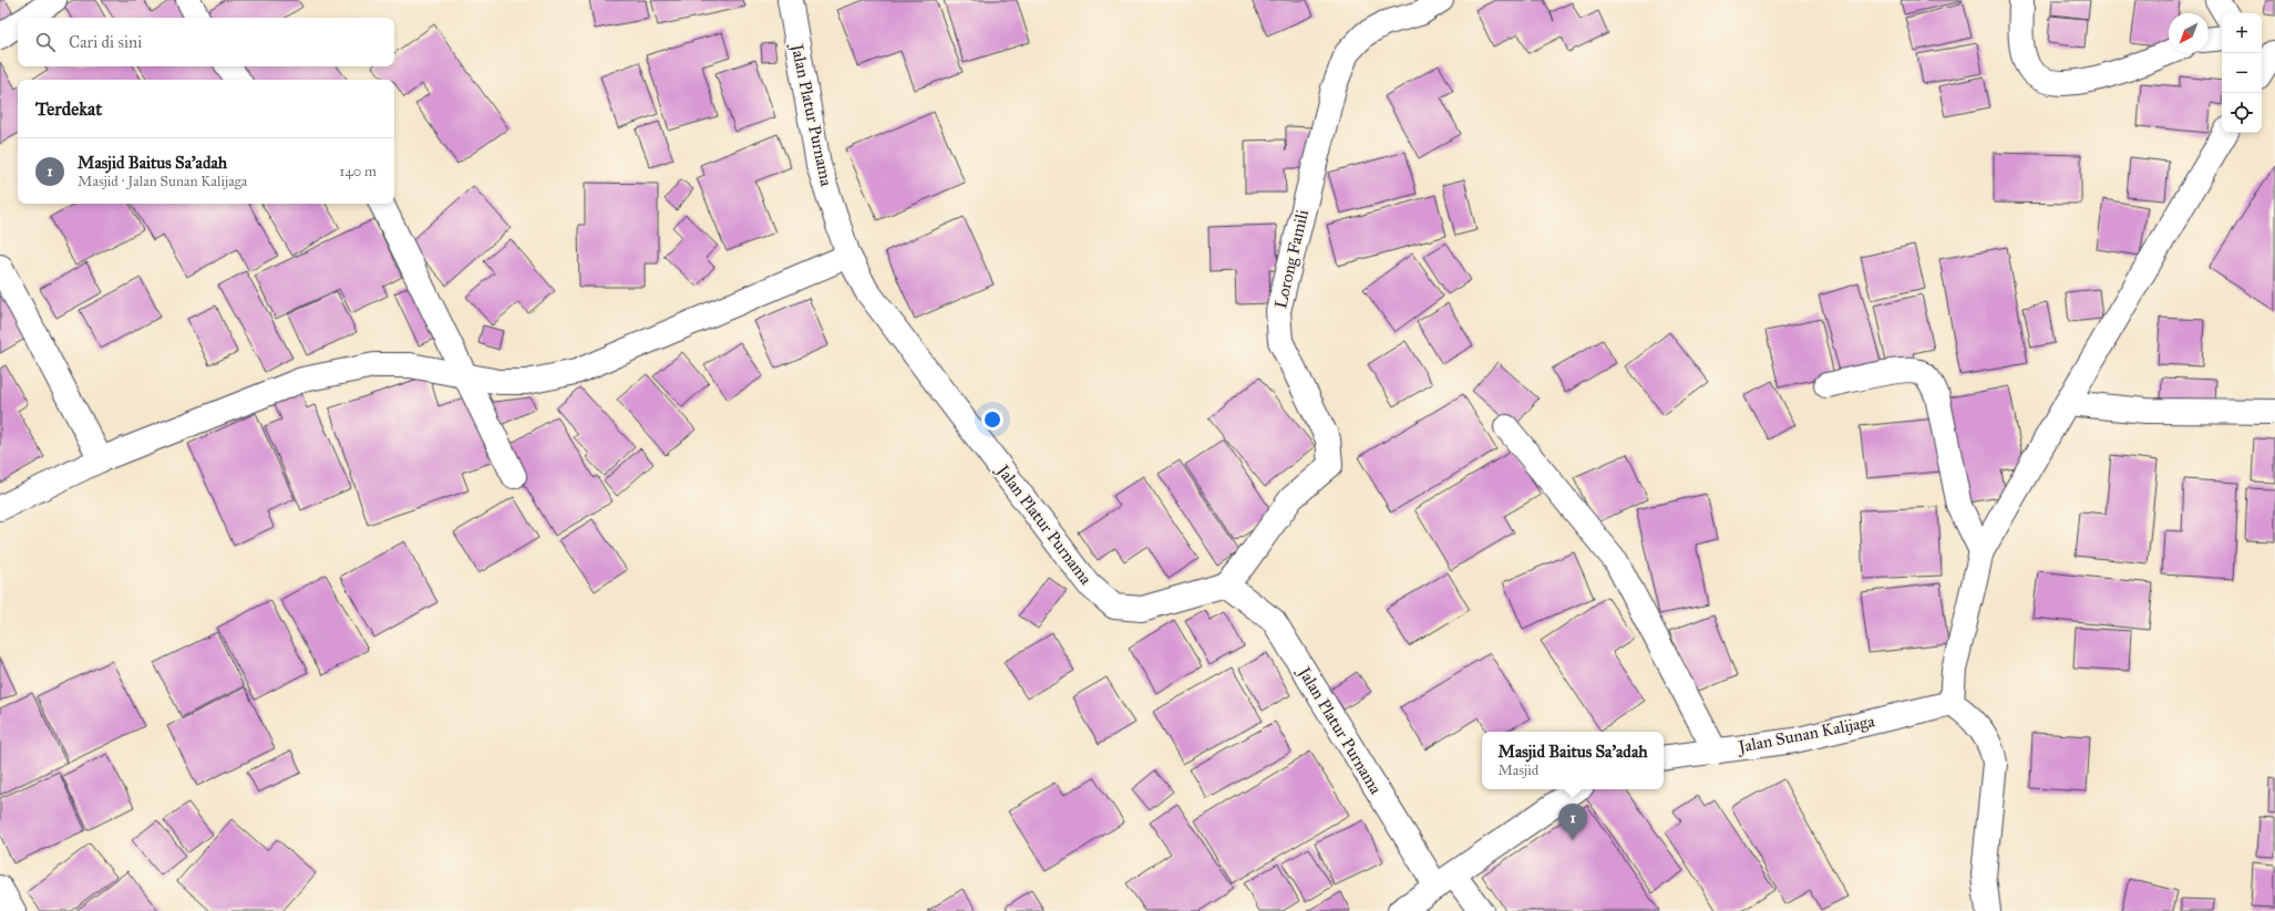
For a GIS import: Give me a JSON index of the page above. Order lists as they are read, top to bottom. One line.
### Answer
{"streets":{"street":["Jalan Platur Purnama","Lorong Famili","Jalan Sunan Kalijaga"]},"crossings":[["Jalan Platur Purnama","Lorong Famili"]],"north":"bottom left","page":{"map_buttons":["+","−"],"search":"Cari di sini","heading":"Terdekat","list":[{"mark":"1","name":"Masjid Baitus Sa'adah","note":"Masjid · Jalan Sunan Kalijaga","value":"140 m"}],"popup":["Masjid Baitus Sa'adah","Masjid"],"pins":"1"}}
